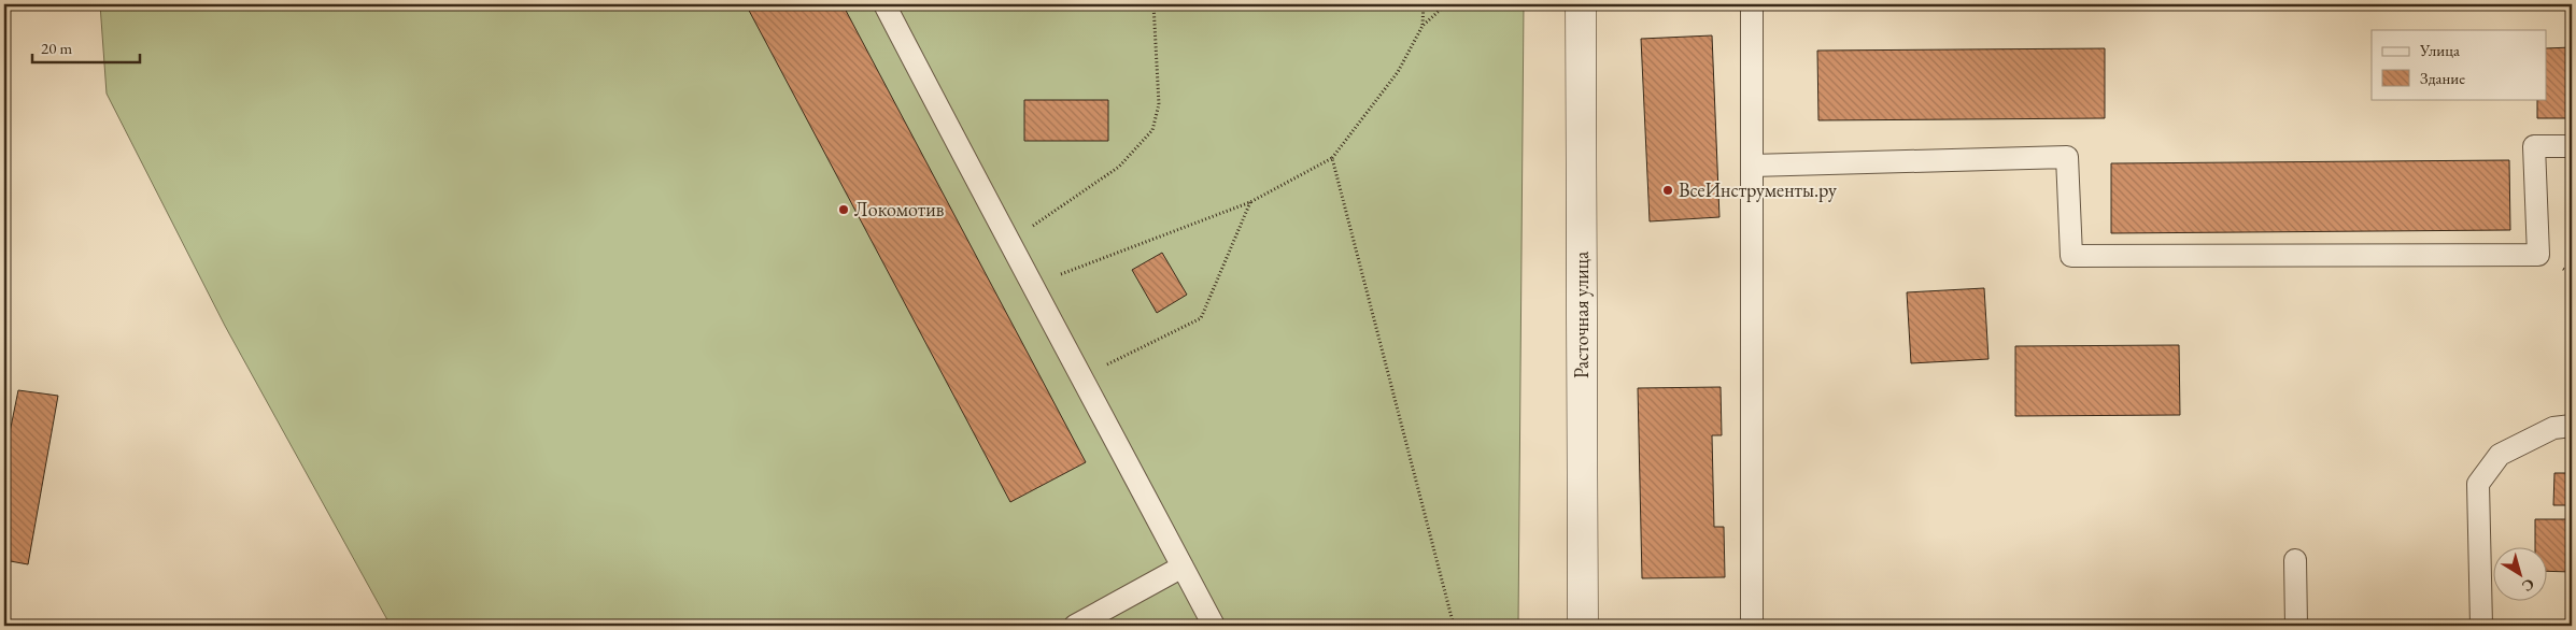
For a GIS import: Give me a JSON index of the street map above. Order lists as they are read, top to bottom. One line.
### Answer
{"streets":{"main road":["Расточная улица"]},"places":["ВсеИнструменты.ру","Локомотив"],"legend":["Улица","Здание"],"scale_bar":"20 m","north":"bottom right"}
